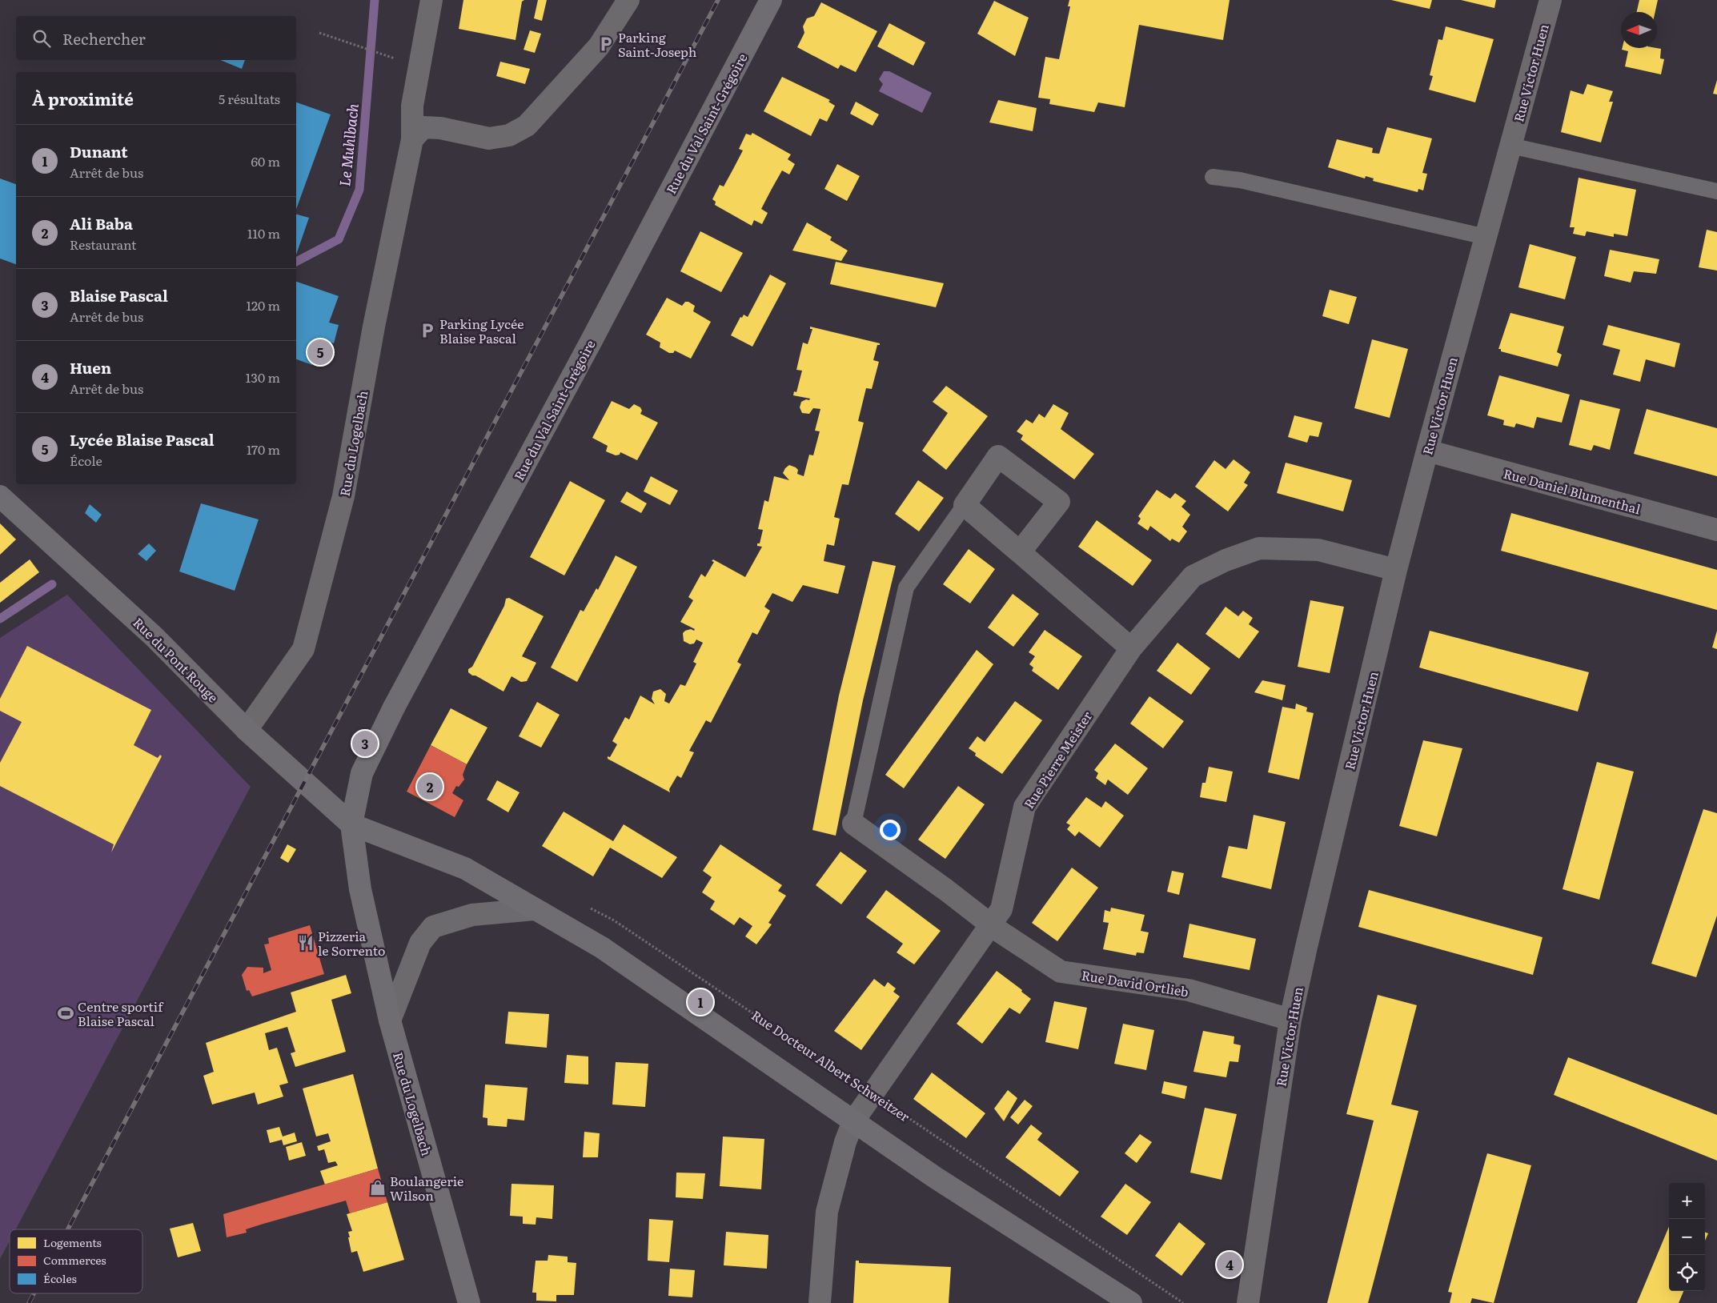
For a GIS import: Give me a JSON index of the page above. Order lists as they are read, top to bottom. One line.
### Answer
{"streets":{"street":["Rue Victor Huen","Rue du Val Saint-Grégoire","Rue du Logelbach","Rue Daniel Blumenthal","Rue du Pont Rouge","Rue Pierre Meister","Rue David Ortlieb"],"path":["Rue Docteur Albert Schweitzer"]},"crossings":[["Rue Victor Huen","Rue Daniel Blumenthal"],["Rue Victor Huen","Rue Pierre Meister"],["Rue Victor Huen","Rue David Ortlieb"],["Rue du Val Saint-Grégoire","Rue du Logelbach"],["Rue du Val Saint-Grégoire","Rue du Pont Rouge"],["Rue du Logelbach","Rue du Pont Rouge"],["Rue Pierre Meister","Rue David Ortlieb"],["Rue Pierre Meister","Rue Docteur Albert Schweitzer"]],"water":["Le Muhlbach"],"places":{"parking":["Parking Saint-Joseph","Parking Lycée Blaise Pascal"],"restaurant":["Pizzeria le Sorrento"],"sports":["Centre sportif Blaise Pascal"],"shop":["Boulangerie Wilson"]},"legend":["Logements","Commerces","Écoles"],"north":"left","page":{"search":"Rechercher","heading":["À proximité","5 résultats"],"list":[{"mark":"1","name":"Dunant","note":"Arrêt de bus","value":"60 m"},{"mark":"2","name":"Ali Baba","note":"Restaurant","value":"110 m"},{"mark":"3","name":"Blaise Pascal","note":"Arrêt de bus","value":"120 m"},{"mark":"4","name":"Huen","note":"Arrêt de bus","value":"130 m"},{"mark":"5","name":"Lycée Blaise Pascal","note":"École","value":"170 m"}],"pins":["5","3","2","1","4"],"map_buttons":["+","−"]}}
